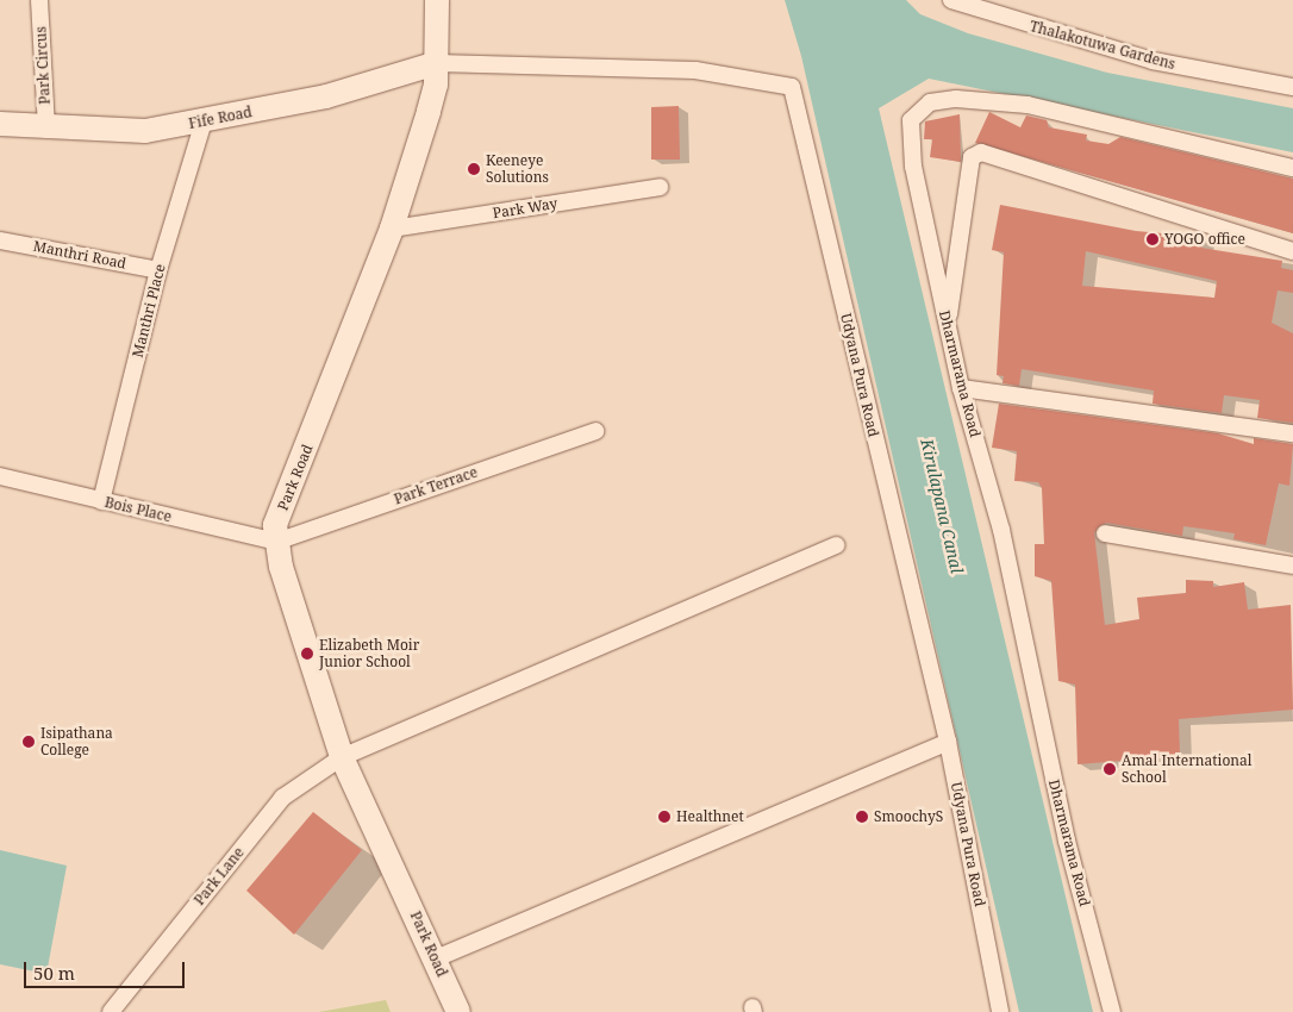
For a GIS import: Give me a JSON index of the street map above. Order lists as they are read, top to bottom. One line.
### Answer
{"streets":{"main road":["Fife Road","Park Road"],"street":["Thalakotuwa Gardens","Park Circus","Park Way","Manthri Road","Manthri Place","Dharmarama Road","Udyana Pura Road","Park Terrace","Bois Place","Park Lane"]},"crossings":[["Park Circus","Fife Road"],["Fife Road","Manthri Place"],["Fife Road","Udyana Pura Road"],["Fife Road","Park Road"],["Park Way","Park Road"],["Manthri Road","Manthri Place"],["Manthri Place","Bois Place"],["Udyana Pura Road","Park Road"],["Park Road","Park Terrace"],["Park Road","Bois Place"],["Park Road","Park Lane"],["Park Terrace","Bois Place"]],"water":["Kirulapana Canal"],"places":["Keeneye Solutions","YOGO office","Elizabeth Moir Junior School","Isipathana College","Amal International School","Healthnet","SmoochyS"],"scale_bar":"50 m"}
